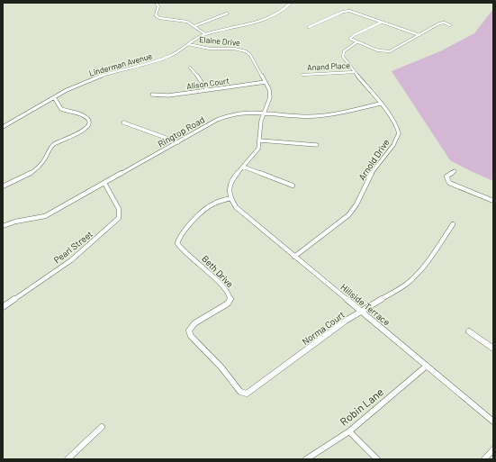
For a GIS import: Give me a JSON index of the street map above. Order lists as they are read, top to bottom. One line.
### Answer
{"streets":{"street":["Elaine Drive","Linderman Avenue","Anand Place","Alison Court","Ringtop Road","Arnold Drive","Pearl Street","Beth Drive","Hillside Terrace","Norma Court","Robin Lane"]},"crossings":[["Elaine Drive","Linderman Avenue"],["Elaine Drive","Alison Court"],["Elaine Drive","Ringtop Road"],["Anand Place","Arnold Drive"],["Ringtop Road","Arnold Drive"],["Ringtop Road","Pearl Street"],["Arnold Drive","Hillside Terrace"],["Beth Drive","Hillside Terrace"],["Beth Drive","Norma Court"],["Hillside Terrace","Norma Court"],["Hillside Terrace","Robin Lane"]]}
